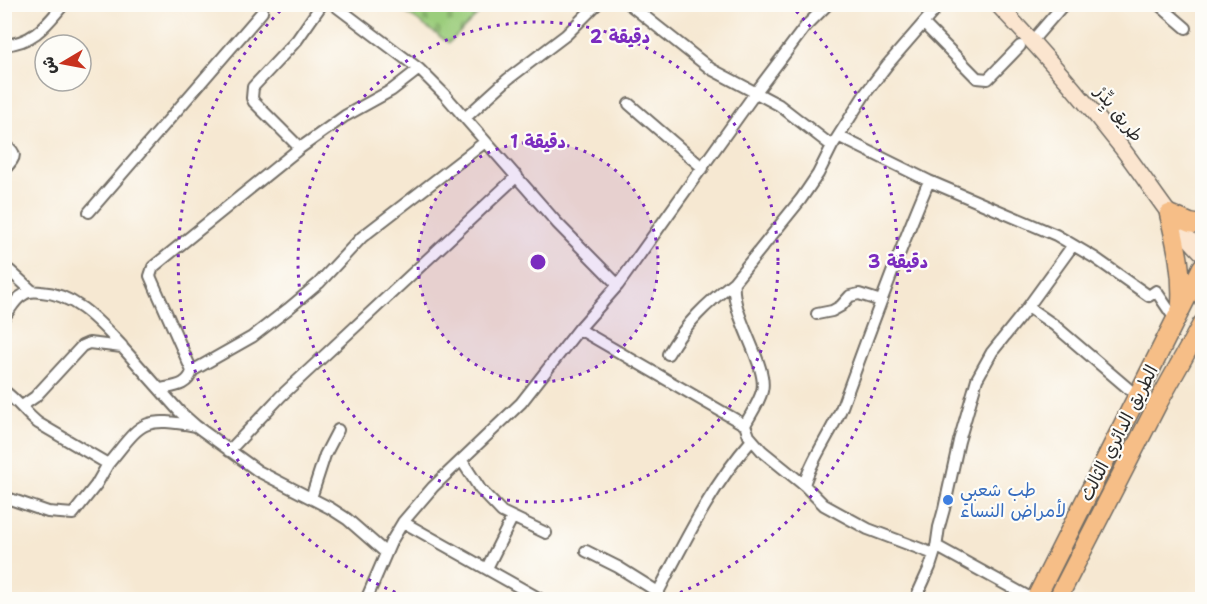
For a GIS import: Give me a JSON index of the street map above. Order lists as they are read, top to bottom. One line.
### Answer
{"streets":{"main road":["الطريق الدائري الثالث"],"street":["طريق يِدِّرْ"]},"places":["طب شعبي لأمراض النساء"],"north":"left","rings":["2 دقيقة","1 دقيقة","3 دقيقة"]}
